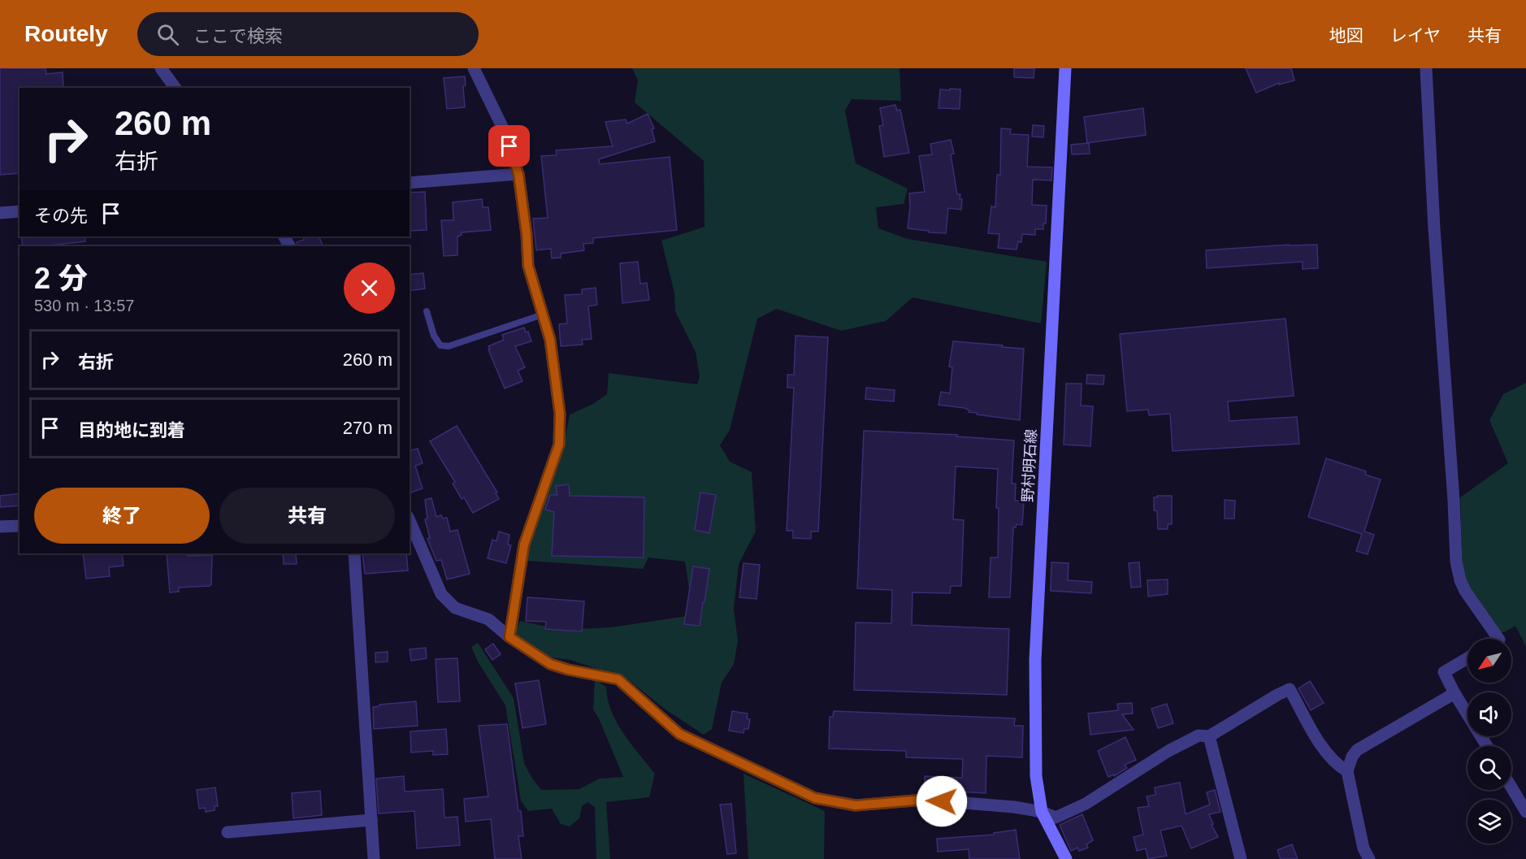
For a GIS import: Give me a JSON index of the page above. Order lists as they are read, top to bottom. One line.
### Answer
{"streets":{"main road":["野村明石線"]},"north":"bottom left","page":{"header":"Routely","search":"ここで検索","nav":["地図","レイヤ","共有"],"turn":["260 m","右折"],"then":"その先","heading":["2 分","530 m · 13:57"],"list":[{"name":"右折","value":"260 m"},{"name":"目的地に到着","value":"270 m"}],"buttons":["終了","共有"]}}
